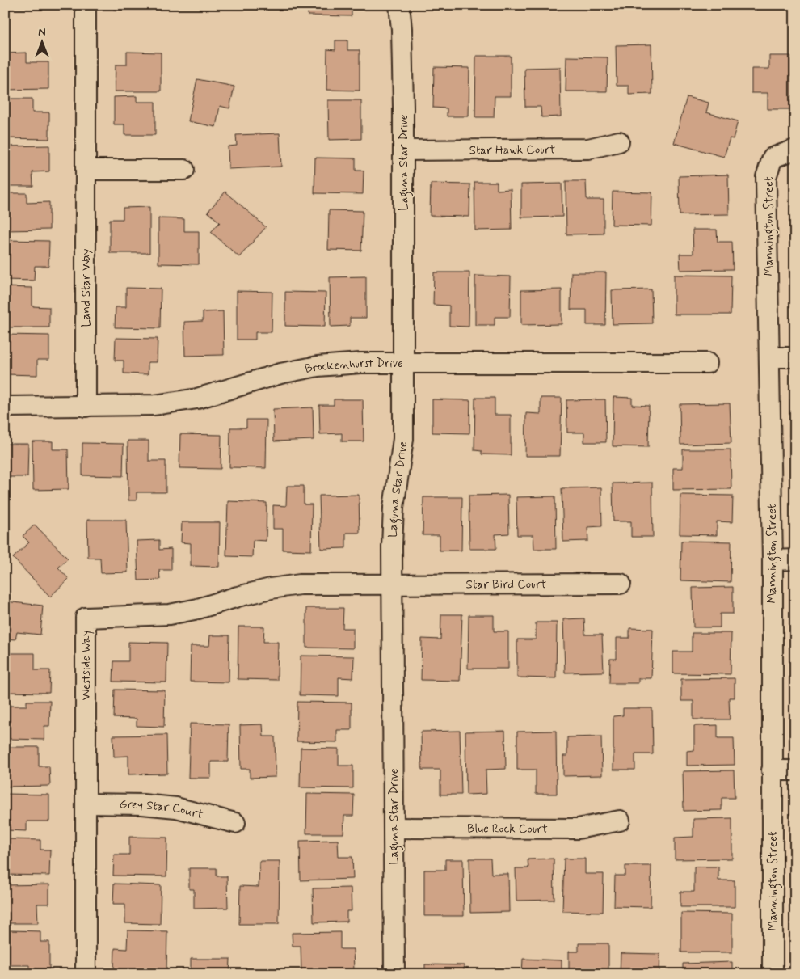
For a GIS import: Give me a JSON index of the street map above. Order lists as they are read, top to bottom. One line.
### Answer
{"streets":{"street":["Star Hawk Court","Laguna Star Drive","Mannington Street","Land Star Way","Brockenhurst Drive","Star Bird Court","Westside Way","Grey Star Court","Blue Rock Court"]},"crossings":[["Star Hawk Court","Laguna Star Drive"],["Laguna Star Drive","Brockenhurst Drive"],["Laguna Star Drive","Star Bird Court"],["Laguna Star Drive","Westside Way"],["Laguna Star Drive","Blue Rock Court"],["Land Star Way","Brockenhurst Drive"],["Star Bird Court","Westside Way"],["Westside Way","Grey Star Court"]],"north":"top"}
